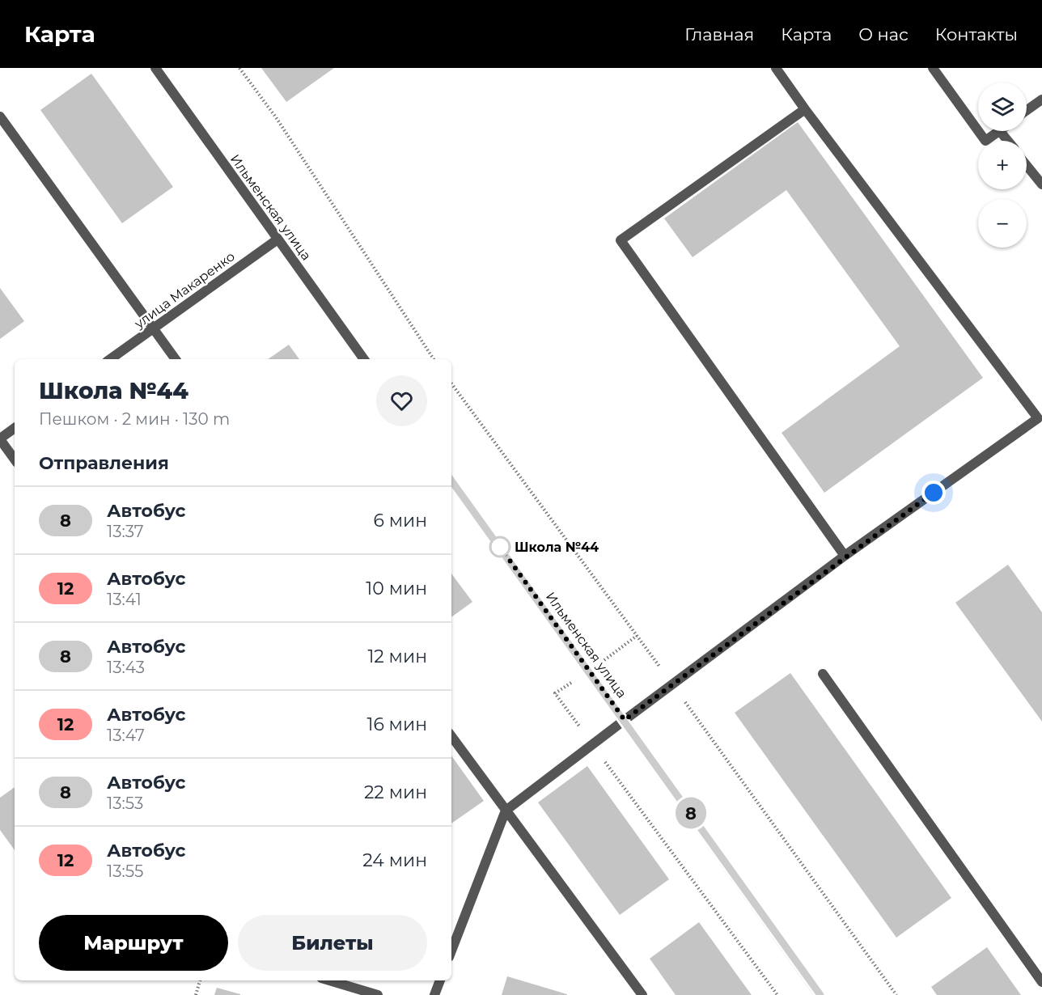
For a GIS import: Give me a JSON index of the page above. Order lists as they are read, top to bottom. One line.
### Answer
{"streets":{"street":["Ильменская улица","улица Макаренко"]},"crossings":[["Ильменская улица","улица Макаренко"]],"places":["Школа №44"],"lines":["bus line 8"],"page":{"header":"Карта","nav":["Главная","Карта","О нас","Контакты"],"on_map":"8","map_buttons":["+","−"],"heading":[["Школа №44","Пешком · 2 мин · 130 m"],"Отправления"],"list":[{"mark":"8","name":"Автобус","note":"13:37","value":"6 мин"},{"mark":"12","name":"Автобус","note":"13:41","value":"10 мин"},{"mark":"8","name":"Автобус","note":"13:43","value":"12 мин"},{"mark":"12","name":"Автобус","note":"13:47","value":"16 мин"},{"mark":"8","name":"Автобус","note":"13:53","value":"22 мин"},{"mark":"12","name":"Автобус","note":"13:55","value":"24 мин"}],"buttons":["Маршрут","Билеты"]}}
